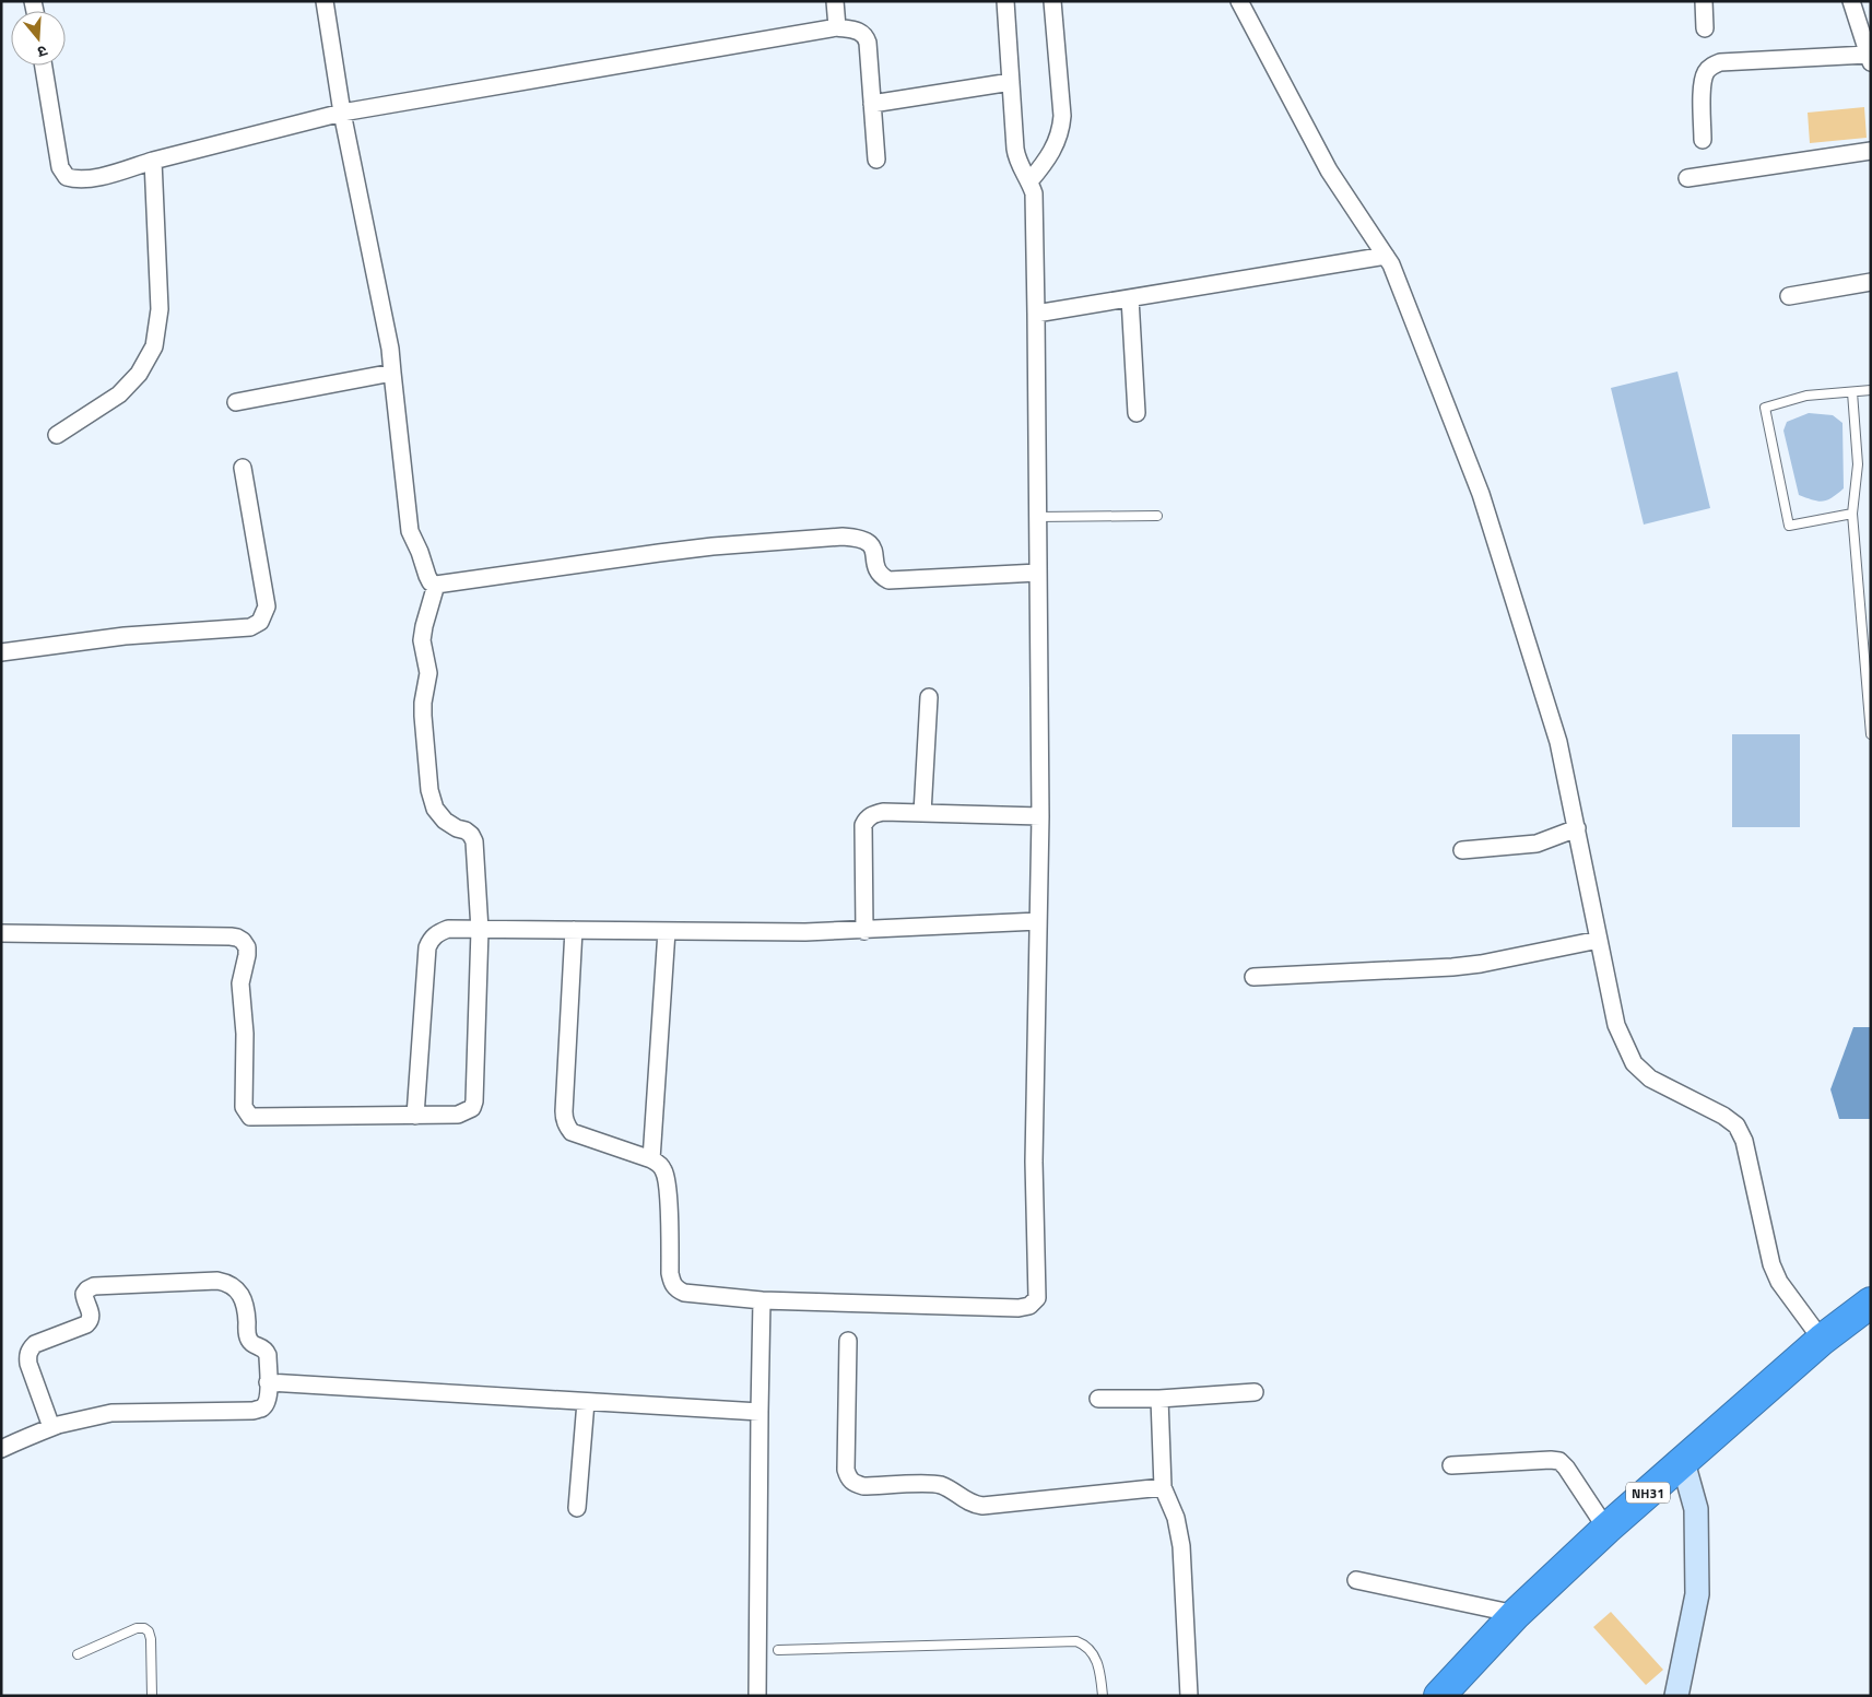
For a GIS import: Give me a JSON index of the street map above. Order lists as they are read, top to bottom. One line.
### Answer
{"streets":{"highway":["NH31"]},"north":"bottom"}
